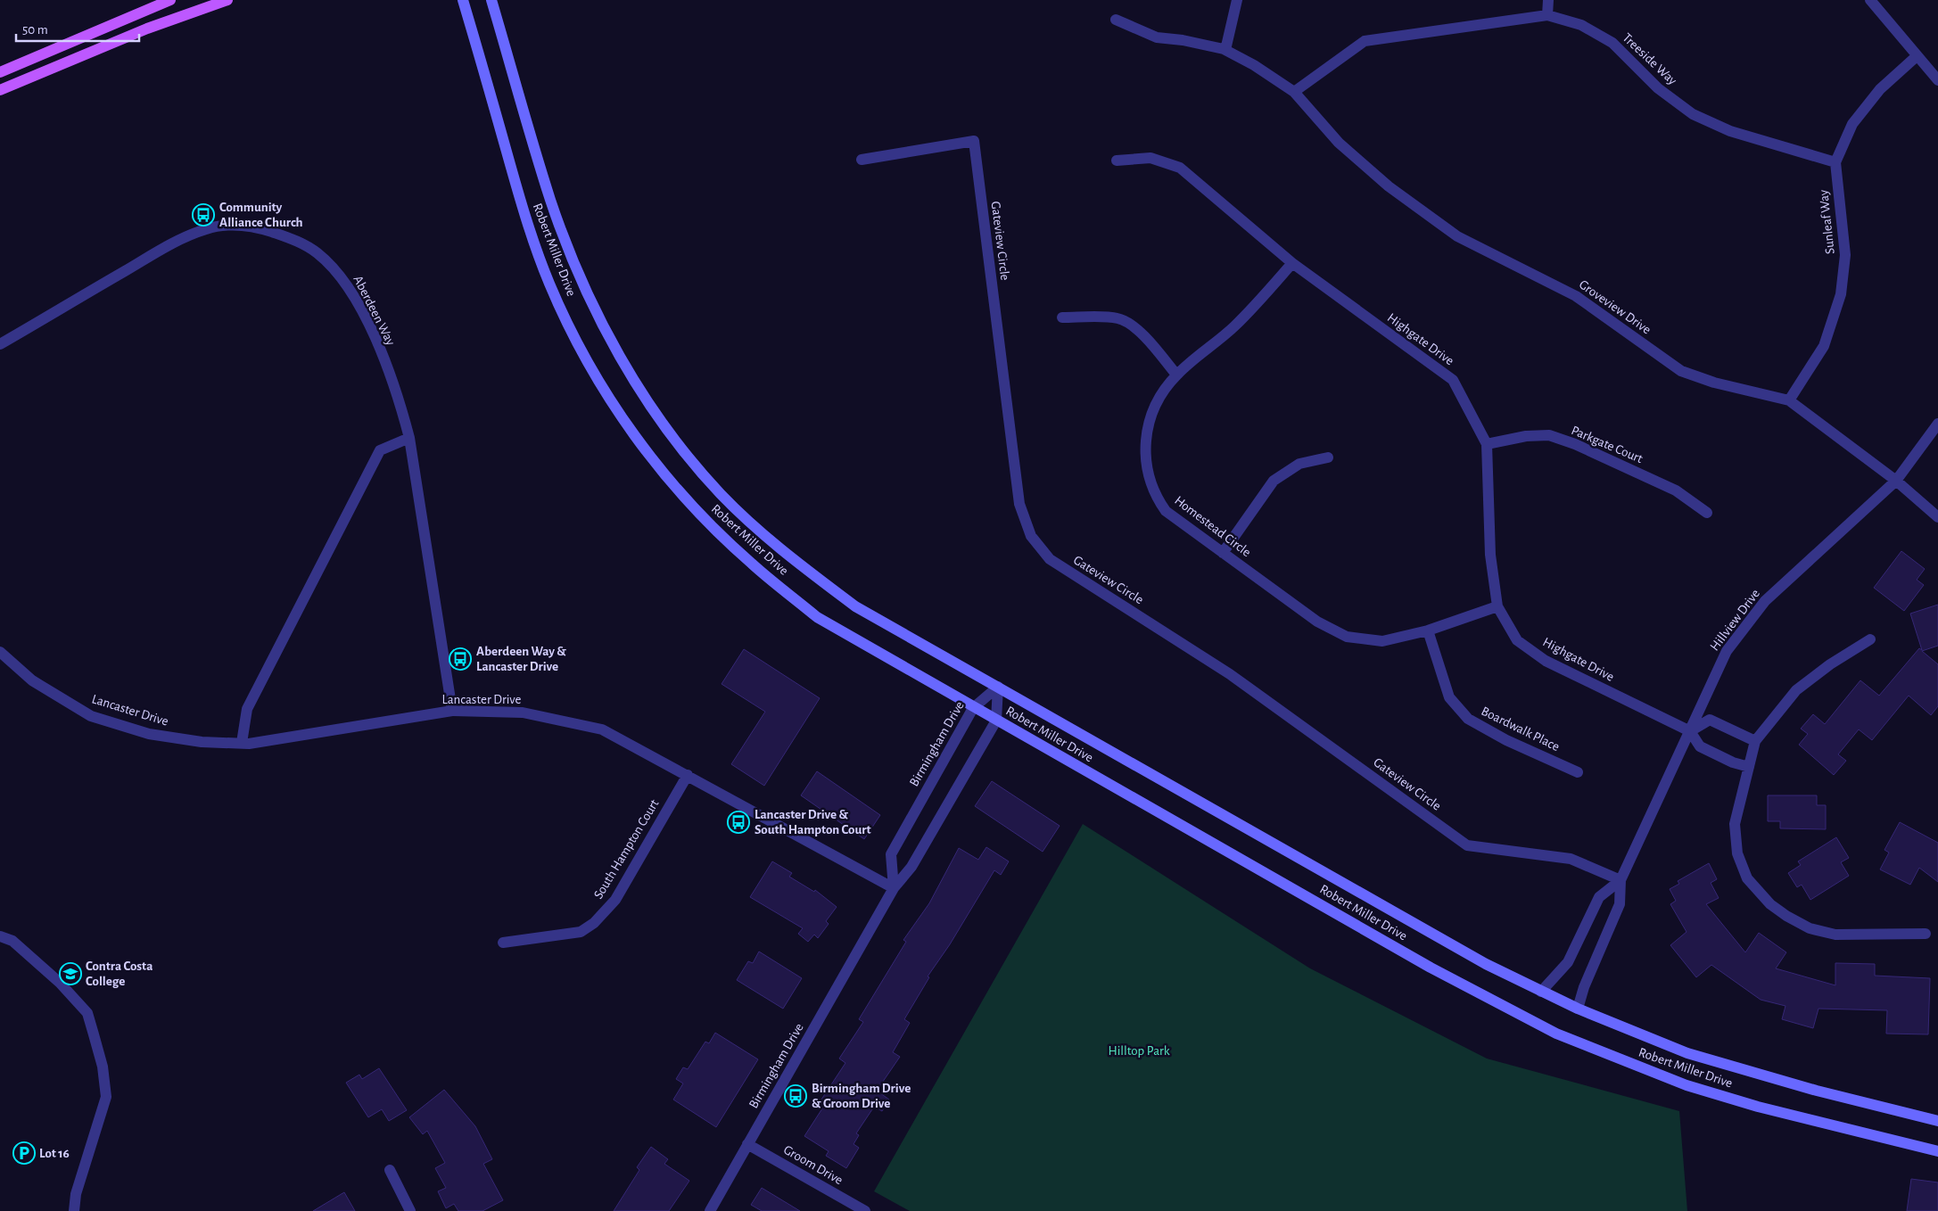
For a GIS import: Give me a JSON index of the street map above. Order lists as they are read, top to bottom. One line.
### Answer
{"streets":{"main road":["Robert Miller Drive"],"street":["Treeside Way","Sunleaf Way","Gateview Circle","Groveview Drive","Aberdeen Way","Highgate Drive","Parkgate Court","Homestead Circle","Hillview Drive","Lancaster Drive","Boardwalk Place","Birmingham Drive","South Hampton Court","Groom Drive"]},"crossings":[["Treeside Way","Sunleaf Way"],["Treeside Way","Groveview Drive"],["Sunleaf Way","Groveview Drive"],["Gateview Circle","Hillview Drive"],["Robert Miller Drive","Birmingham Drive"],["Groveview Drive","Hillview Drive"],["Aberdeen Way","Lancaster Drive"],["Highgate Drive","Parkgate Court"],["Highgate Drive","Homestead Circle"],["Highgate Drive","Hillview Drive"],["Homestead Circle","Boardwalk Place"],["Lancaster Drive","Birmingham Drive"],["Lancaster Drive","South Hampton Court"],["Birmingham Drive","Groom Drive"]],"parks":["Hilltop Park"],"places":{"bus stop":["Community Alliance Church","Aberdeen Way & Lancaster Drive","Lancaster Drive & South Hampton Court","Birmingham Drive & Groom Drive"],"school or university":["Contra Costa College"],"parking":["Lot 16"]},"scale_bar":"50 m"}
